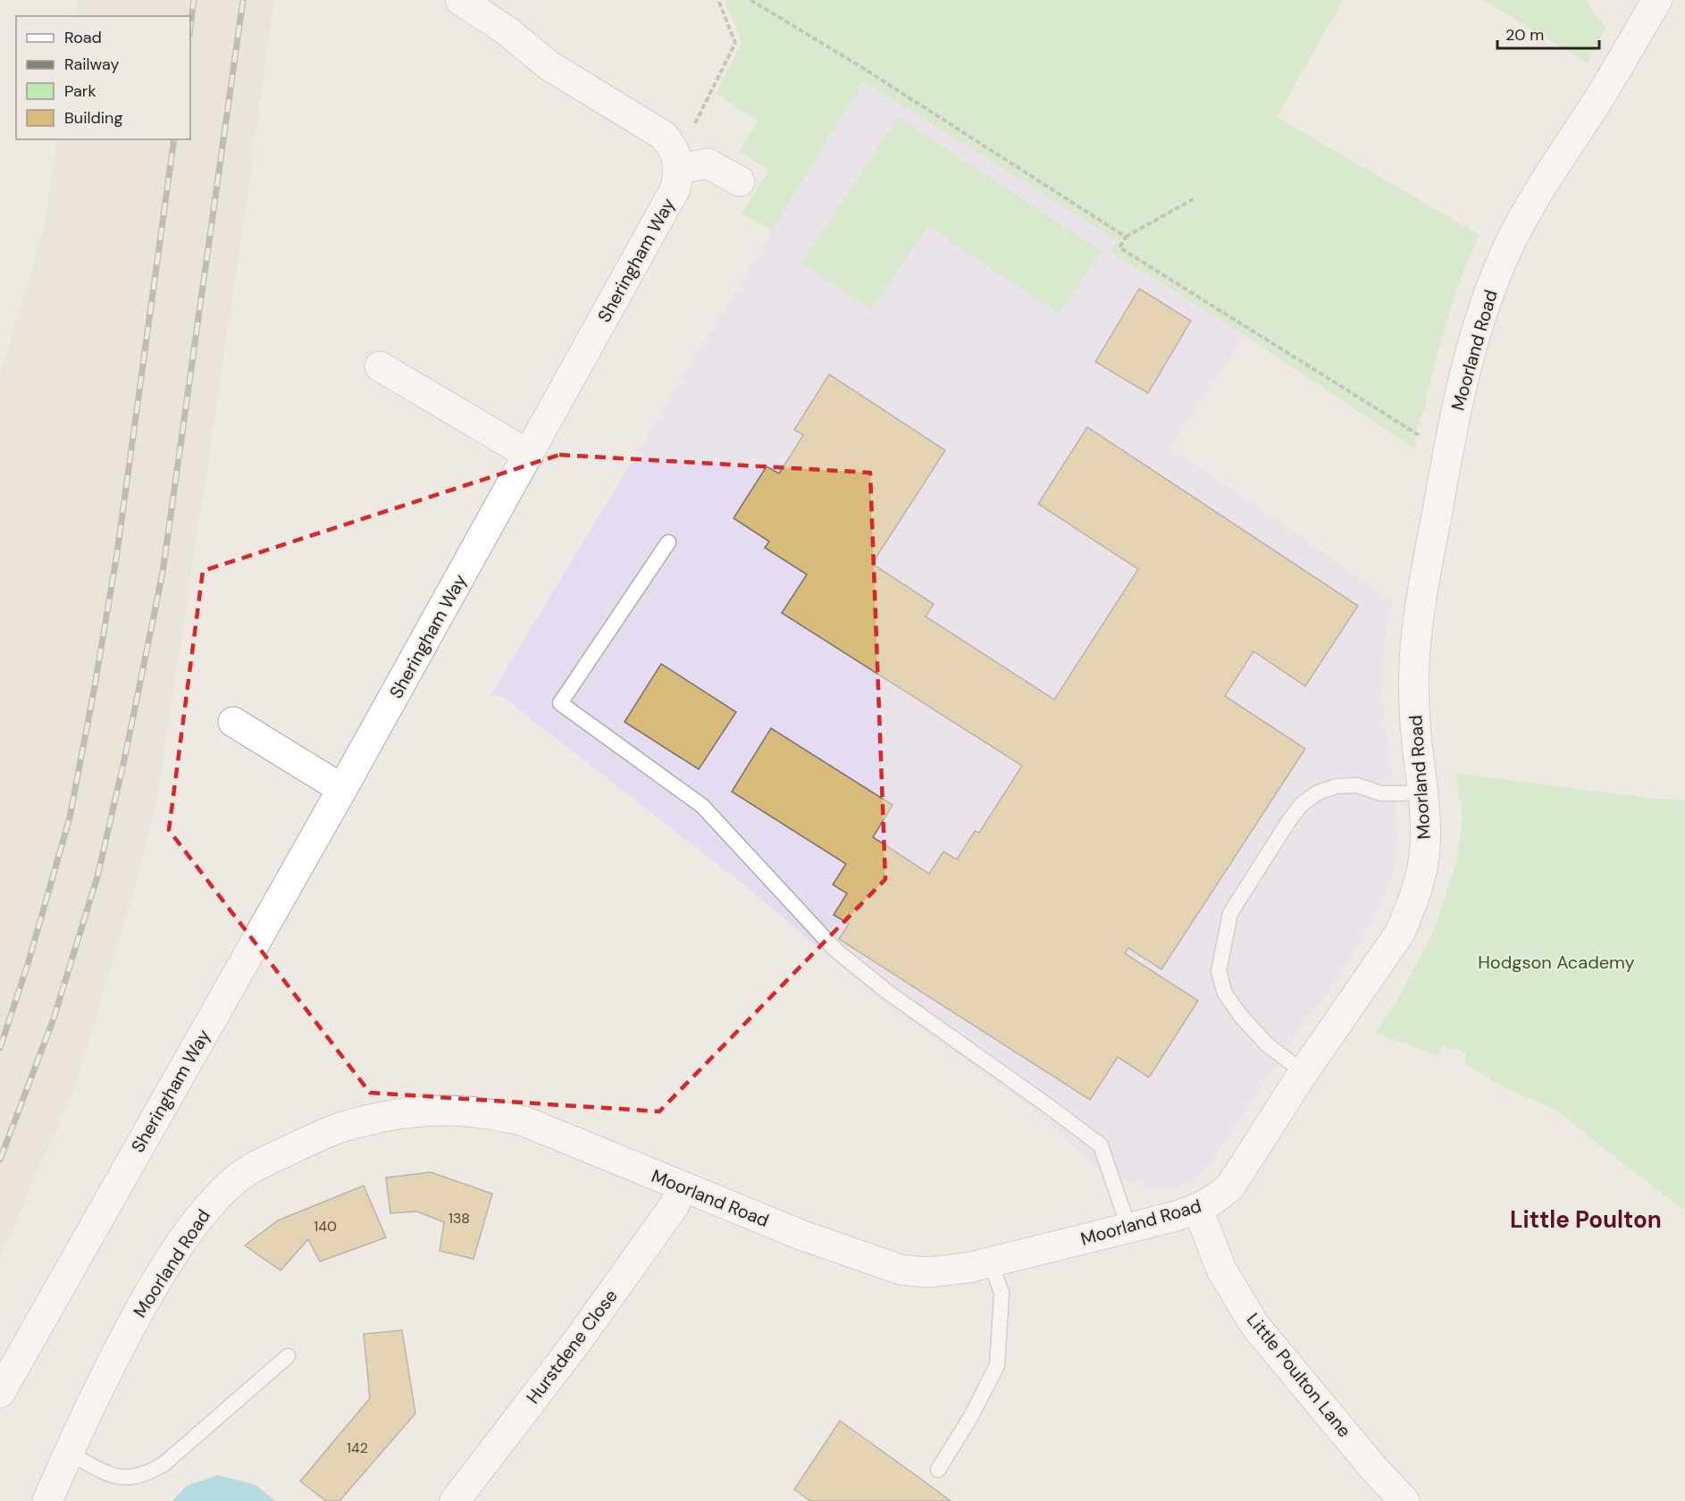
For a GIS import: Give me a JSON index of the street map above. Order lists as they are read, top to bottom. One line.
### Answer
{"streets":{"street":["Sheringham Way","Moorland Road","Hurstdene Close","Little Poulton Lane"]},"crossings":[["Moorland Road","Hurstdene Close"],["Moorland Road","Little Poulton Lane"]],"districts":["Little Poulton"],"parks":["Hodgson Academy"],"house_numbers":["138","140","142"],"legend":["Road","Railway","Park","Building"],"scale_bar":"20 m"}
